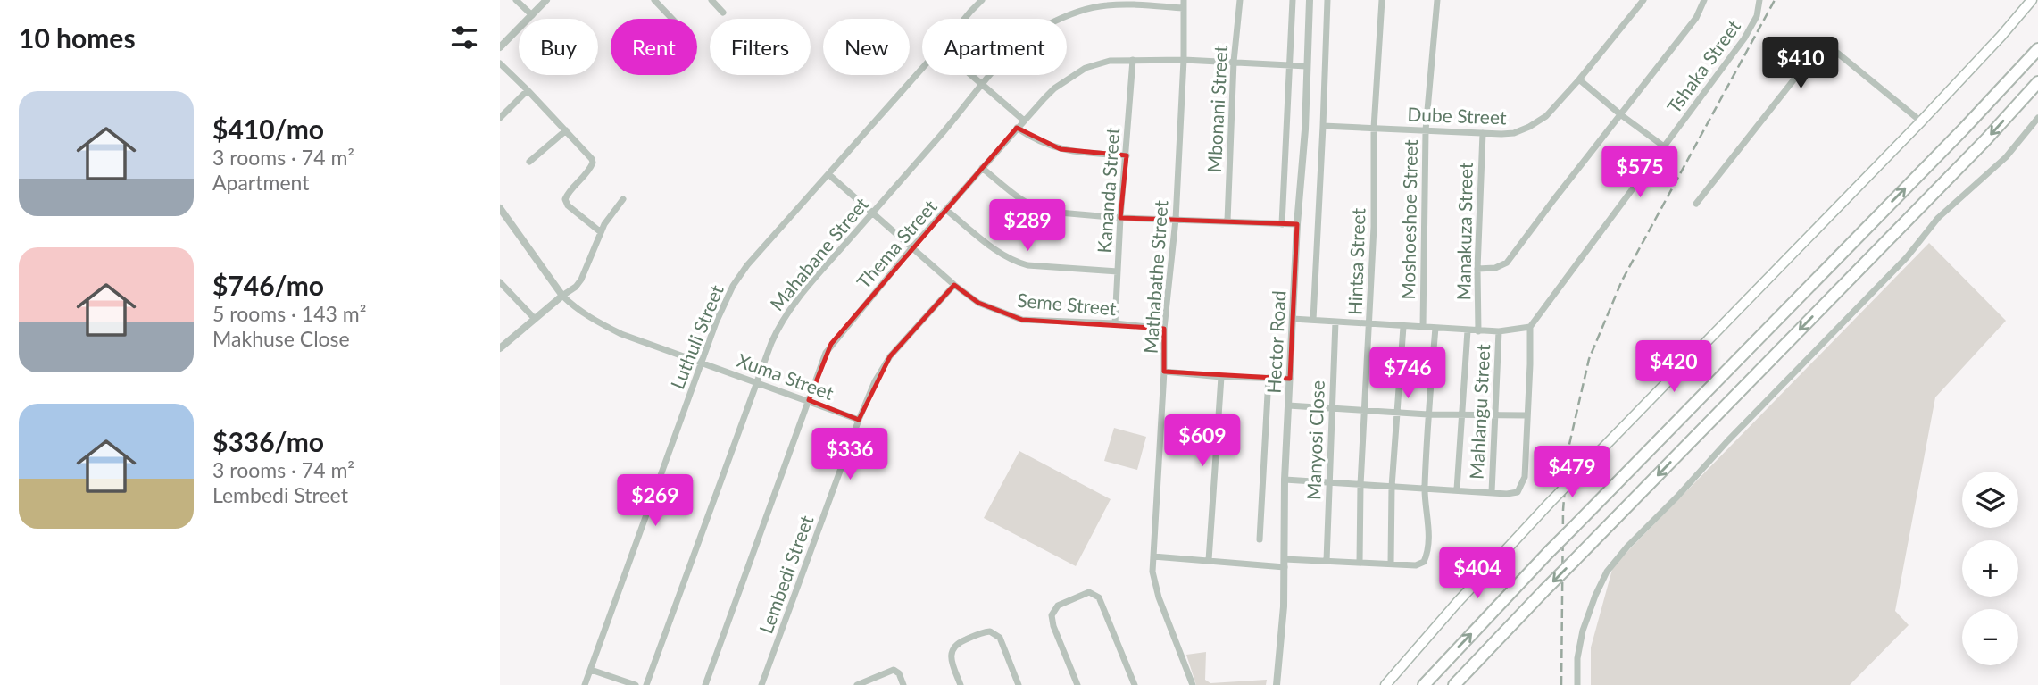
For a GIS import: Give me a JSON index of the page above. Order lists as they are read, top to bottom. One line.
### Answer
{"streets":{"street":["Tshaka Street","Mbonani Street","Dube Street","Kananda Street","Moshoeshoe Street","Manakuza Street","Thema Street","Mahabane Street","Hintsa Street","Mathabathe Street","Seme Street","Luthuli Street","Hector Road","Xuma Street","Mahlangu Street","Manyosi Close","Lembedi Street"]},"crossings":[["Mbonani Street","Thema Street"],["Dube Street","Moshoeshoe Street"],["Dube Street","Manakuza Street"],["Dube Street","Hintsa Street"],["Dube Street","Hector Road"],["Kananda Street","Thema Street"],["Kananda Street","Seme Street"],["Thema Street","Mathabathe Street"],["Thema Street","Seme Street"],["Thema Street","Hector Road"],["Thema Street","Xuma Street"],["Mahabane Street","Mathabathe Street"],["Mahabane Street","Seme Street"],["Mahabane Street","Xuma Street"],["Mathabathe Street","Seme Street"],["Seme Street","Luthuli Street"],["Seme Street","Lembedi Street"],["Luthuli Street","Xuma Street"],["Xuma Street","Lembedi Street"]],"page":{"heading":"10 homes","chip":["Buy","Rent","Filters","New","Apartment"],"price":["$410","$575","$289","$420","$746","$609","$336","$479","$269","$404"],"list":[{"name":"$410/mo","note":"3 rooms · 74 m² · Apartment"},{"name":"$746/mo","note":"5 rooms · 143 m² · Makhuse Close"},{"name":"$336/mo","note":"3 rooms · 74 m² · Lembedi Street"}],"map_buttons":["+","−"]}}
